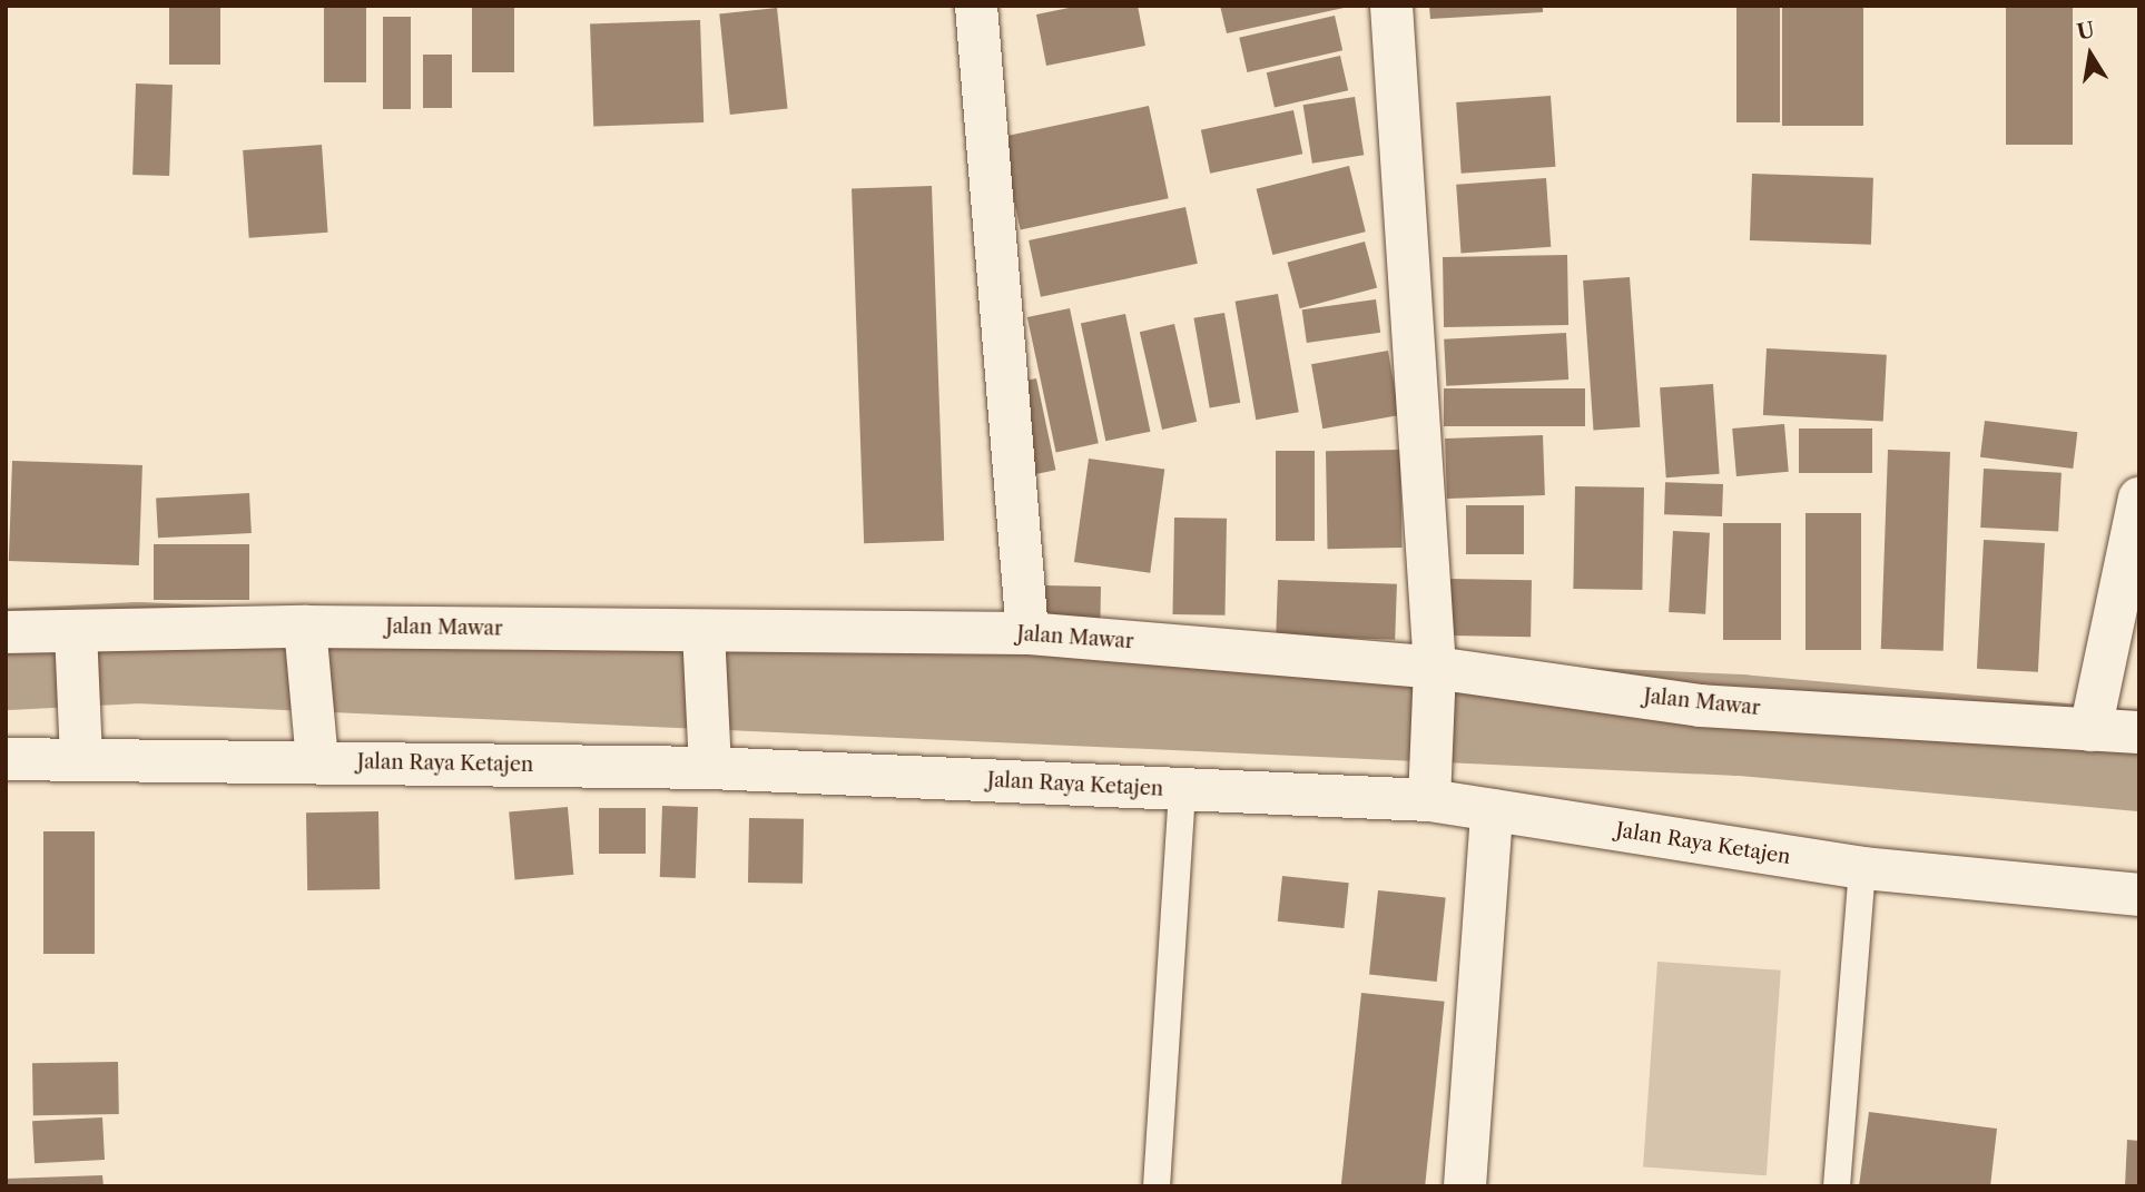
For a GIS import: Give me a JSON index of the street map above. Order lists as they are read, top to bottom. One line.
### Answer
{"streets":{"street":["Jalan Mawar","Jalan Raya Ketajen"]},"north":"top"}
